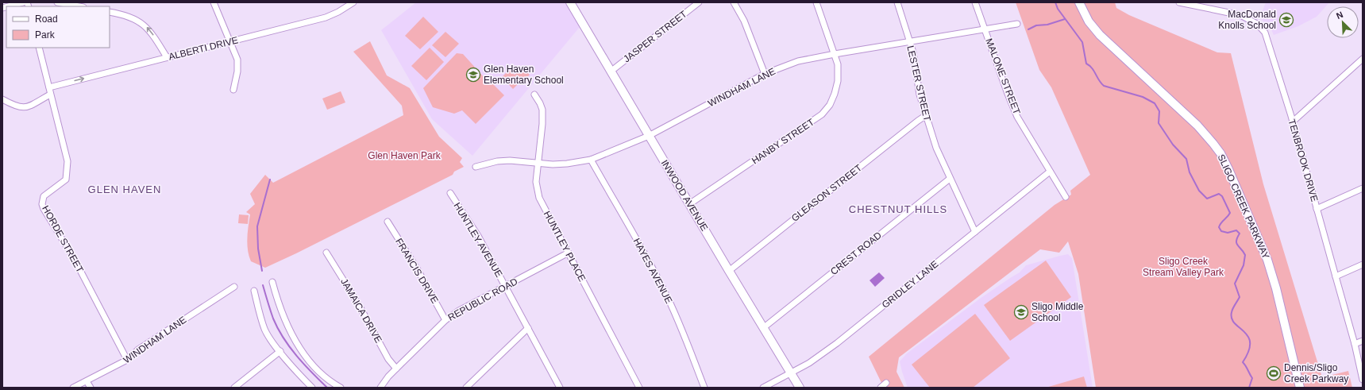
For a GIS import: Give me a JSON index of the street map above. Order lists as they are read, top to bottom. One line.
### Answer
{"streets":{"street":["JASPER STREET","ALBERTI DRIVE","MALONE STREET","LESTER STREET","WINDHAM LANE","HANBY STREET","TENBROOK DRIVE","GLEASON STREET","INWOOD AVENUE","SLIGO CREEK PARKWAY","HORDE STREET","HUNTLEY AVENUE","HUNTLEY PLACE","CREST ROAD","FRANCIS DRIVE","HAYES AVENUE","GRIDLEY LANE","REPUBLIC ROAD","JAMAICA DRIVE"]},"crossings":[["JASPER STREET","INWOOD AVENUE"],["ALBERTI DRIVE","HORDE STREET"],["MALONE STREET","WINDHAM LANE"],["MALONE STREET","GRIDLEY LANE"],["LESTER STREET","WINDHAM LANE"],["LESTER STREET","GLEASON STREET"],["LESTER STREET","CREST ROAD"],["LESTER STREET","GRIDLEY LANE"],["WINDHAM LANE","HANBY STREET"],["WINDHAM LANE","INWOOD AVENUE"],["WINDHAM LANE","HORDE STREET"],["WINDHAM LANE","HUNTLEY PLACE"],["WINDHAM LANE","HAYES AVENUE"],["HANBY STREET","INWOOD AVENUE"],["GLEASON STREET","INWOOD AVENUE"],["INWOOD AVENUE","CREST ROAD"],["INWOOD AVENUE","GRIDLEY LANE"],["HUNTLEY AVENUE","REPUBLIC ROAD"],["HUNTLEY PLACE","REPUBLIC ROAD"],["FRANCIS DRIVE","REPUBLIC ROAD"],["REPUBLIC ROAD","JAMAICA DRIVE"]],"one_way":["ALBERTI DRIVE"],"districts":["GLEN HAVEN","CHESTNUT HILLS"],"parks":["Glen Haven Park","Sligo Creek Stream Valley Park"],"places":{"school or university":["MacDonald Knolls School","Glen Haven Elementary School","Sligo Middle School"],"sports":["Dennis/Sligo Creek Parkway"]},"legend":["Road","Park"],"north":"top left"}
